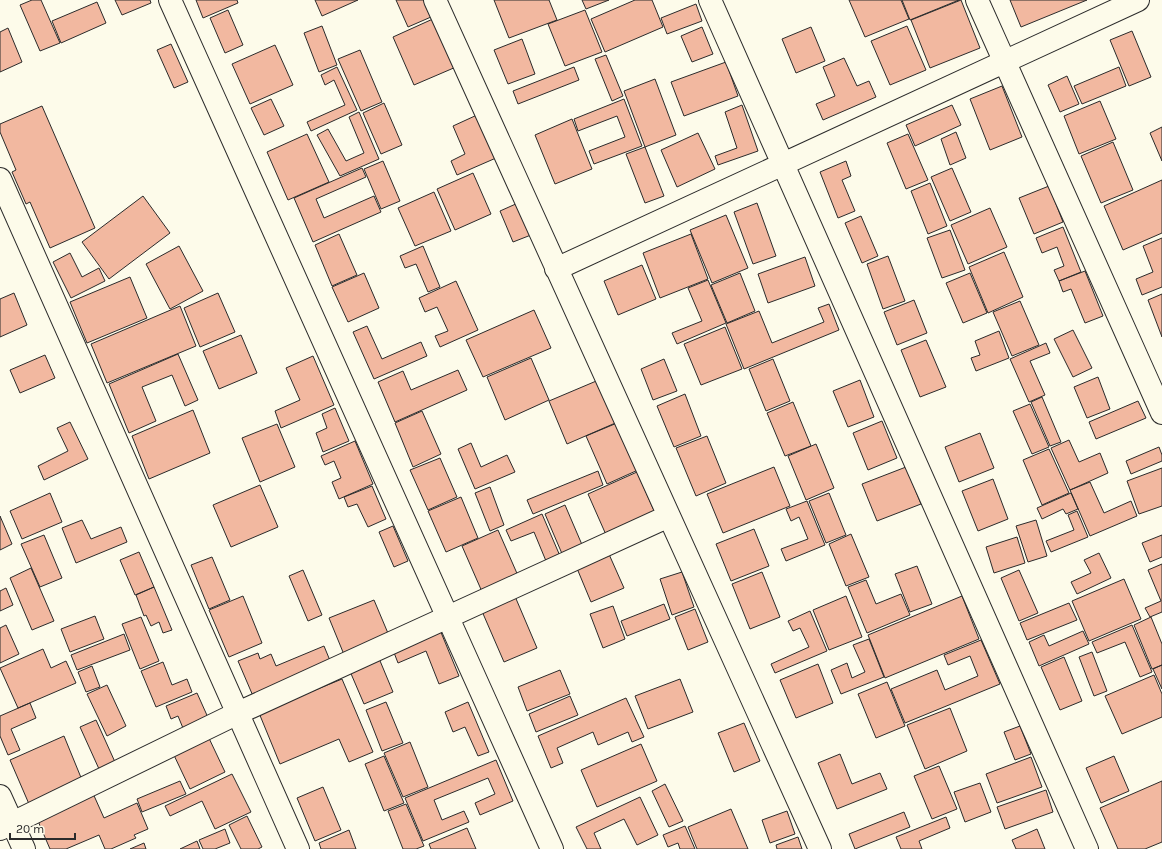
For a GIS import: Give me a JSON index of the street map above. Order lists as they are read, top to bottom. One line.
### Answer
{"scale_bar":"20 m"}
